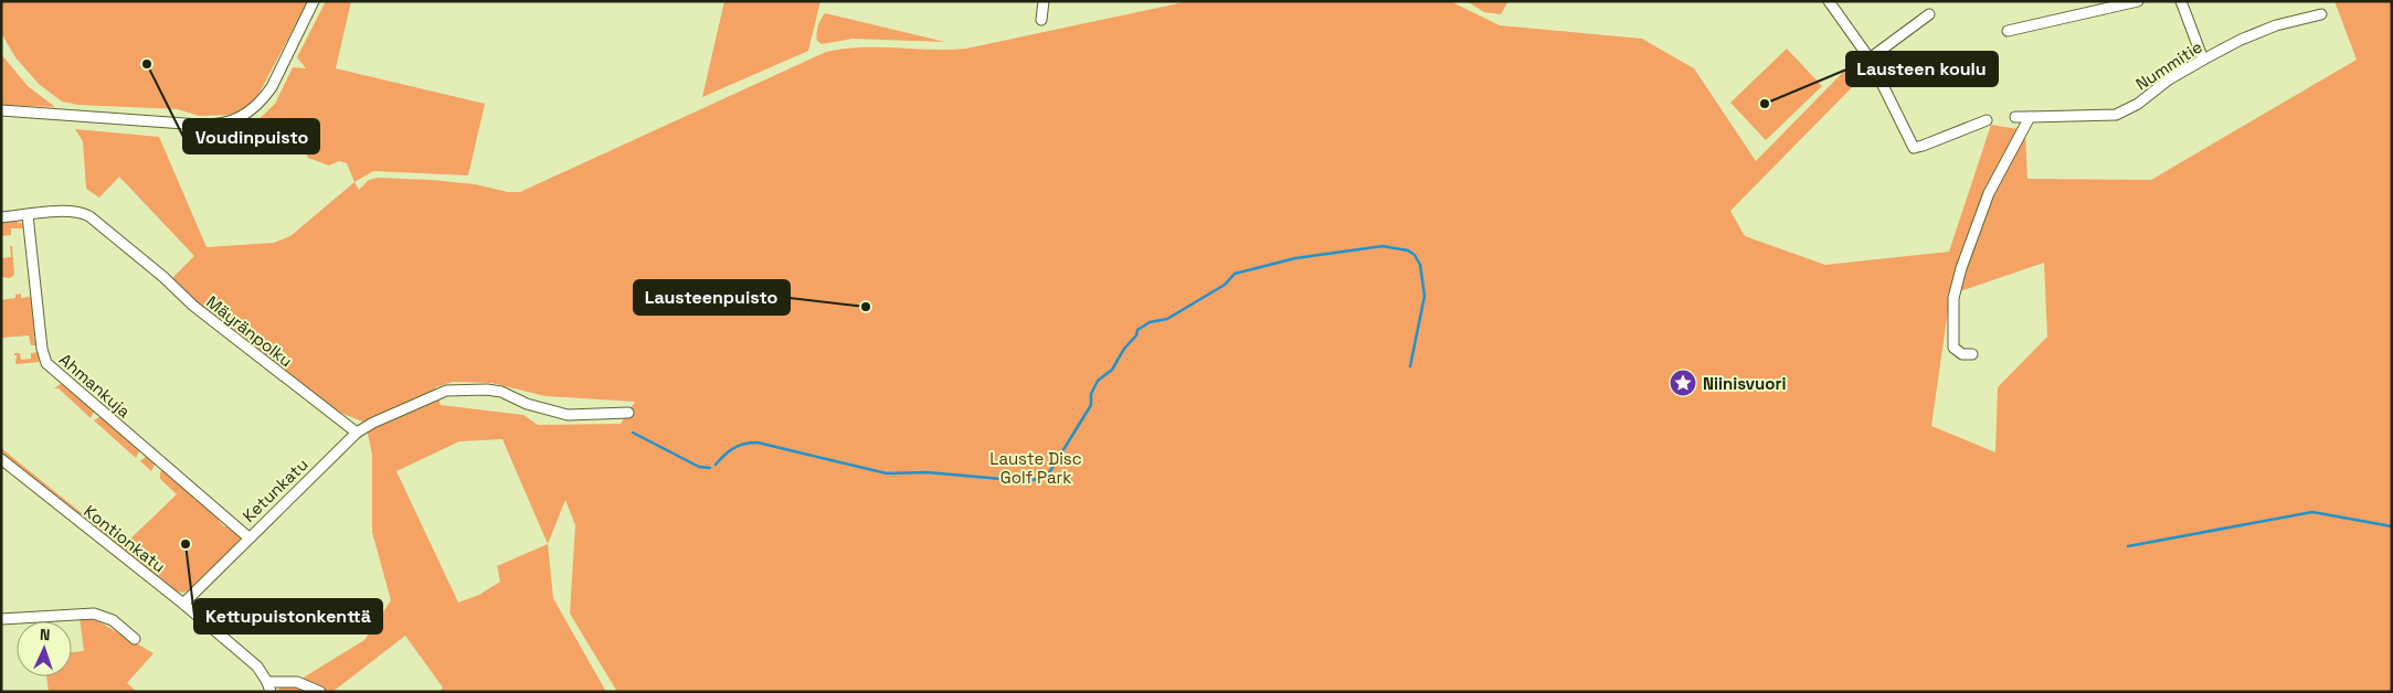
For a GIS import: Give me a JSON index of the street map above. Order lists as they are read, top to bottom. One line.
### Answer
{"streets":{"street":["Nummitie","Mäyränpolku","Ahmankuja","Ketunkatu","Kontionkatu"]},"crossings":[["Mäyränpolku","Ahmankuja"],["Mäyränpolku","Ketunkatu"],["Ahmankuja","Ketunkatu"],["Ketunkatu","Kontionkatu"]],"parks":["Lauste Disc Golf Park"],"places":{"other":["Voudinpuisto","Lausteen koulu","Lausteenpuisto","Kettupuistonkenttä"],"place":["Niinisvuori"]},"north":"top"}
